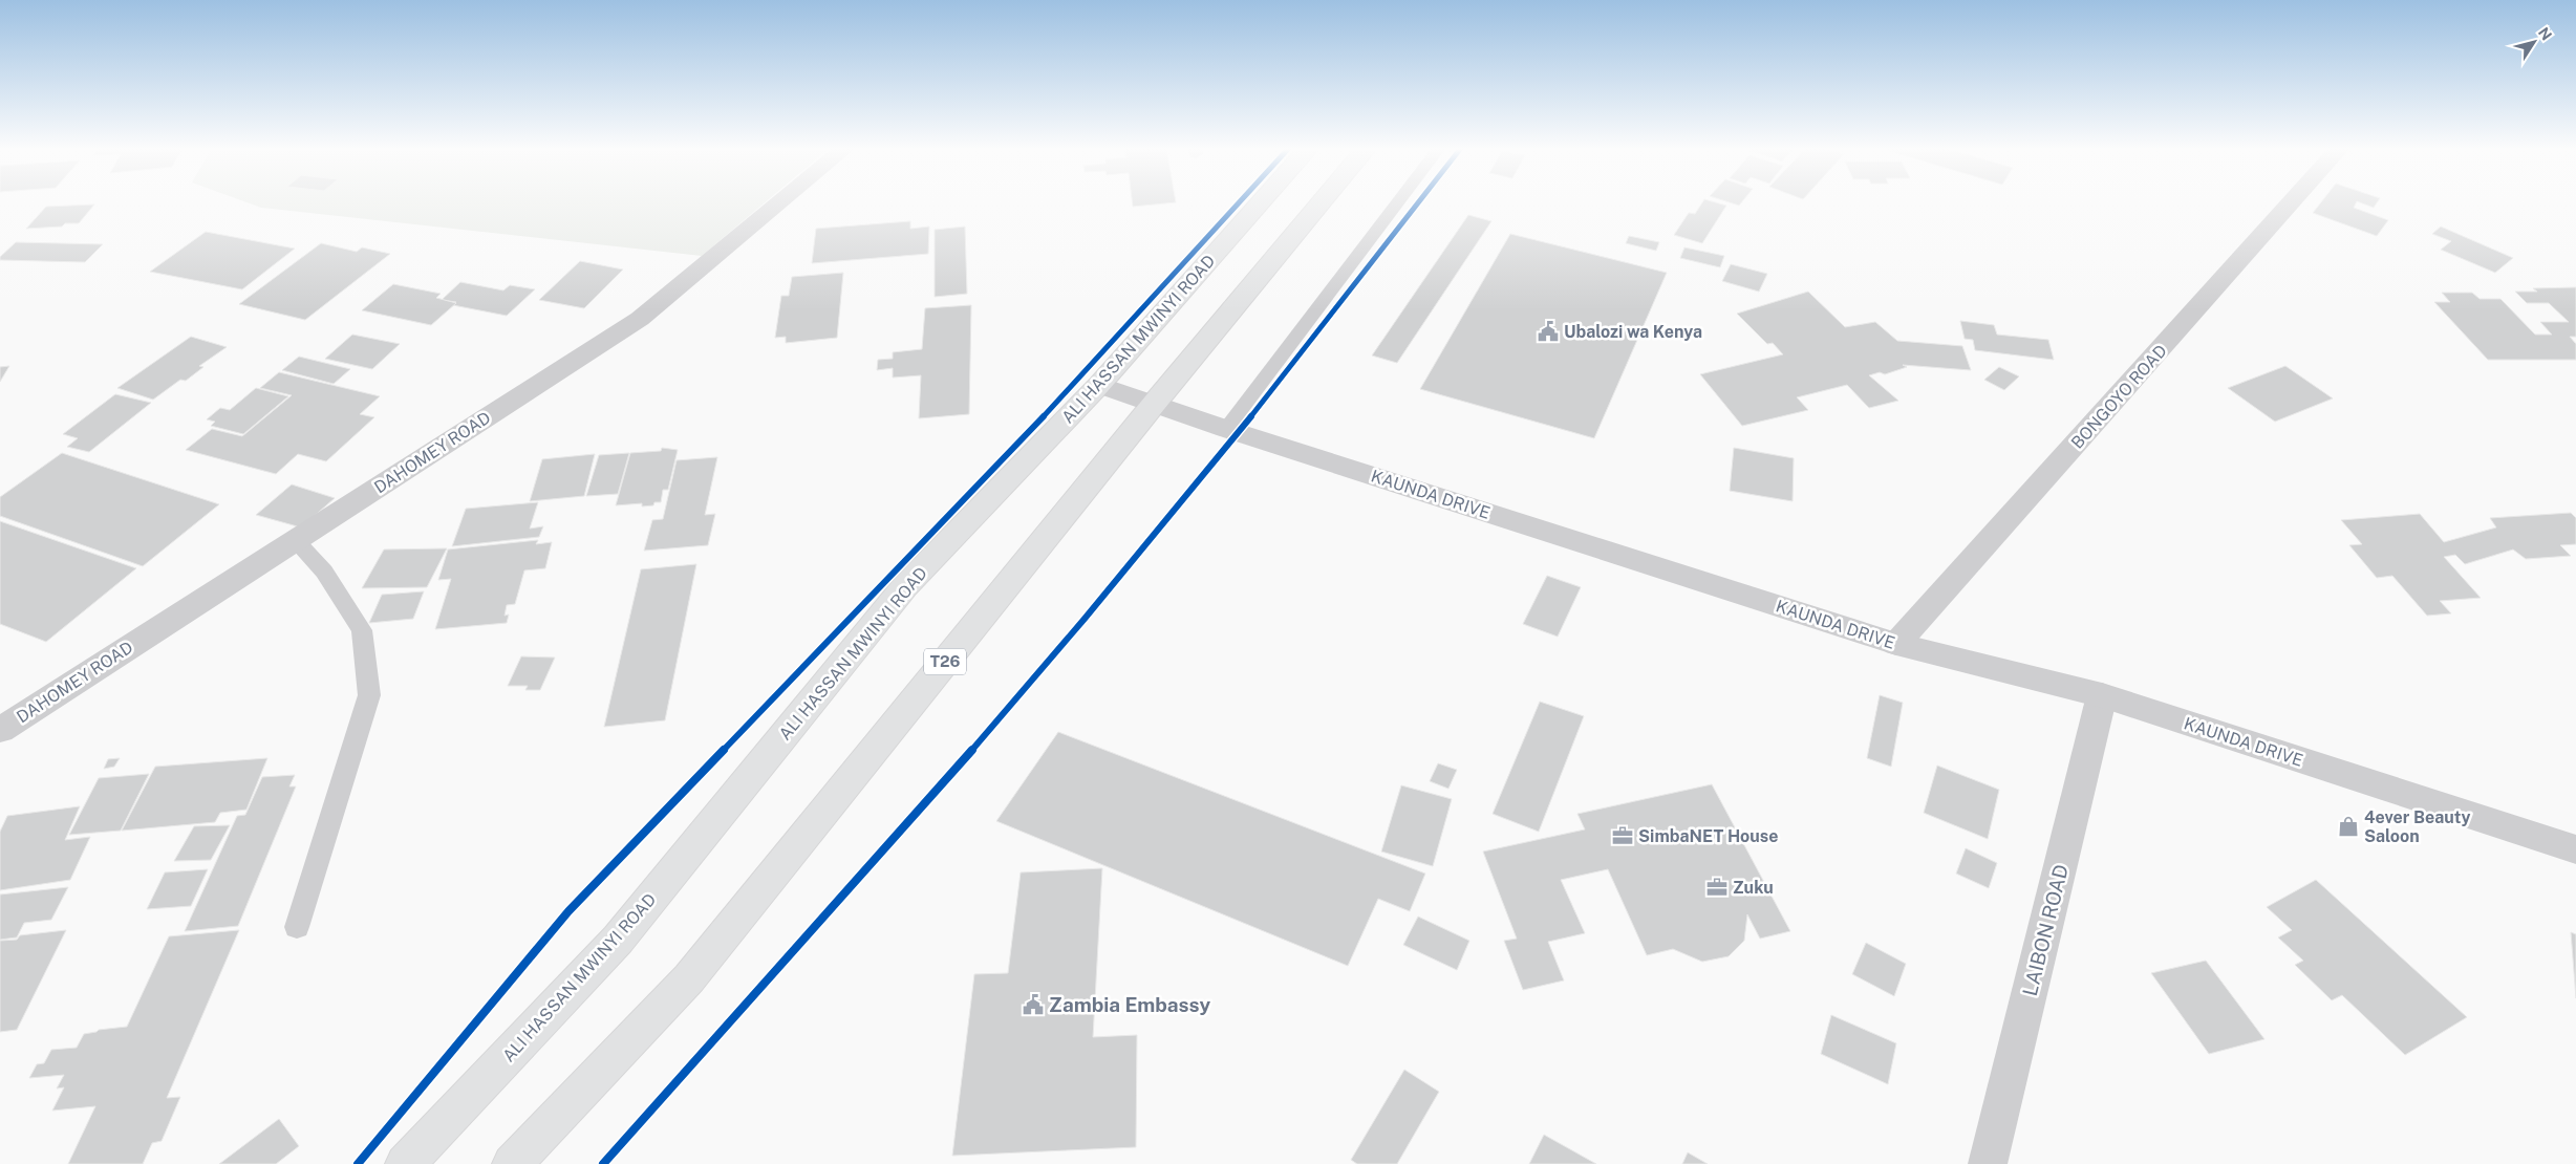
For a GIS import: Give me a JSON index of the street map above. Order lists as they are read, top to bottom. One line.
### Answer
{"streets":{"highway":["ALI HASSAN MWINYI ROAD","T26"],"street":["BONGOYO ROAD","DAHOMEY ROAD","KAUNDA DRIVE","LAIBON ROAD"]},"crossings":[["ALI HASSAN MWINYI ROAD","KAUNDA DRIVE"],["BONGOYO ROAD","KAUNDA DRIVE"],["KAUNDA DRIVE","T26"],["KAUNDA DRIVE","LAIBON ROAD"]],"places":{"public building":["Ubalozi wa Kenya","Zambia Embassy"],"shop":["4ever Beauty Saloon"],"office":["SimbaNET House","Zuku"]},"north":"top right"}
